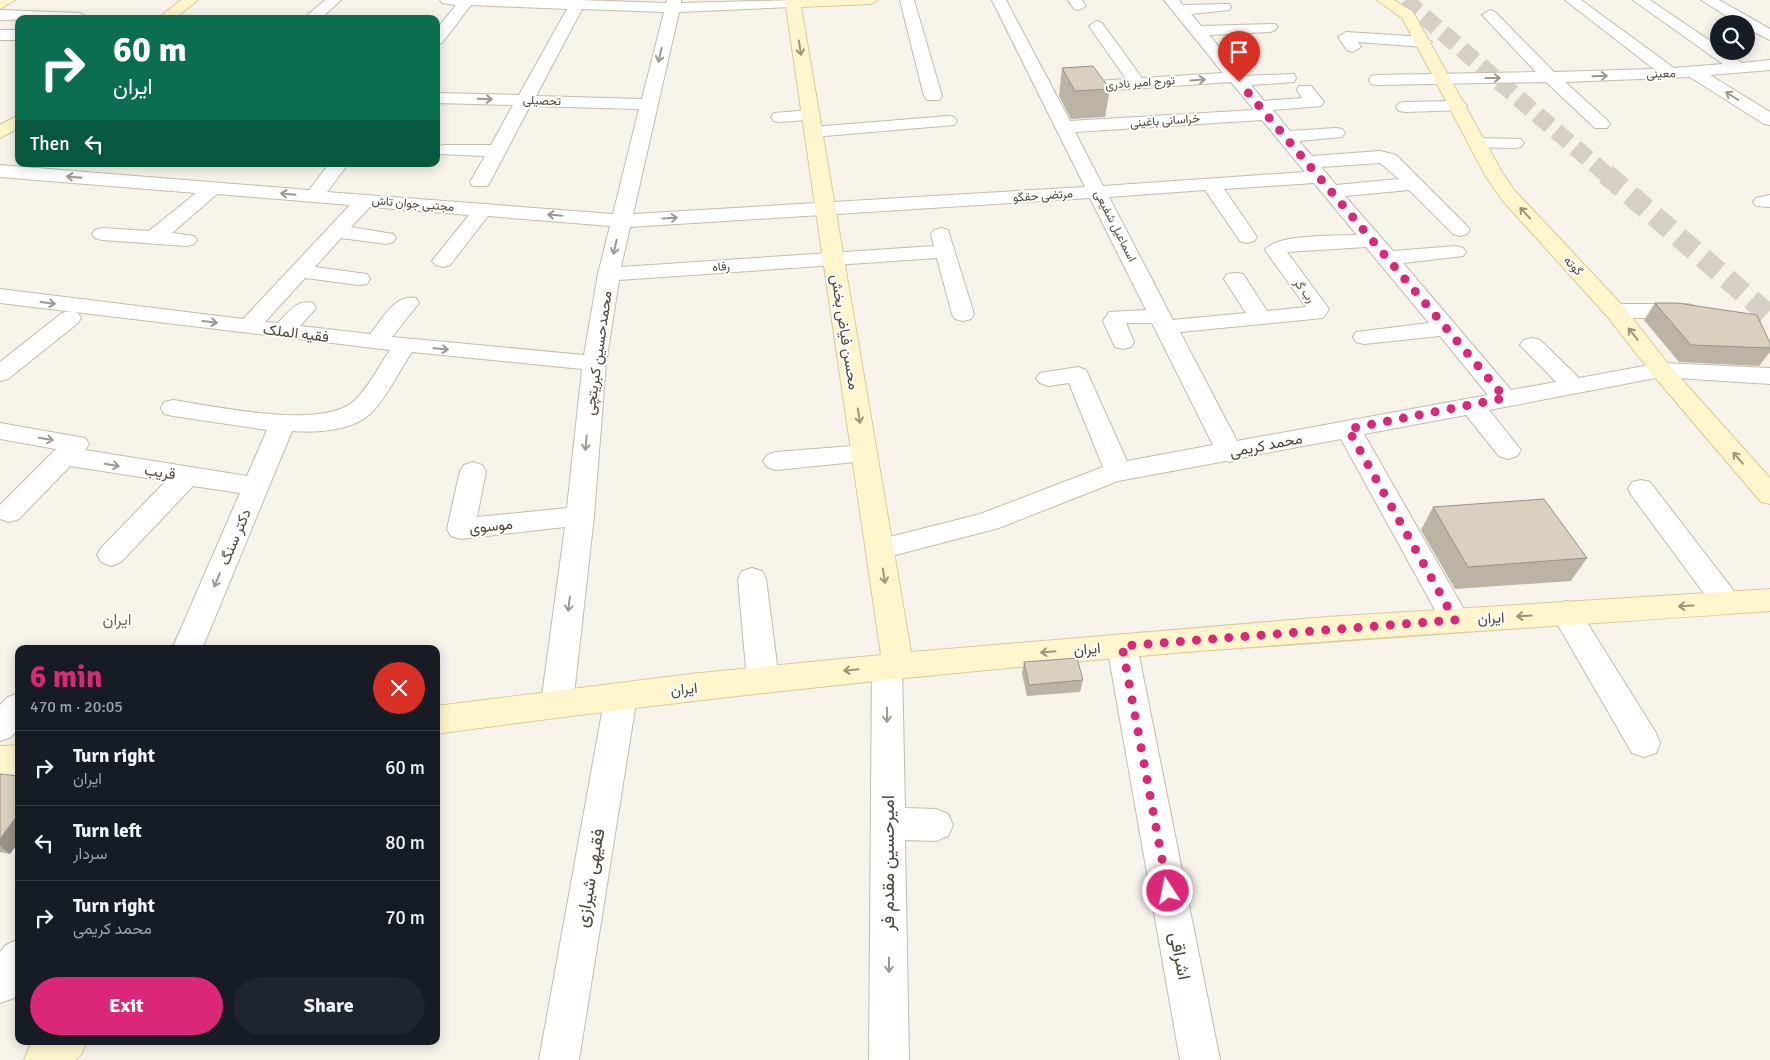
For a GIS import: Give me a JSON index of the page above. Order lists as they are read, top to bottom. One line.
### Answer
{"streets":{"street":["معینی","تورج امیر نادری","تحصیلی","خراسانی باغینی","مرتضی حقگو","مجتبی جوان تاش","اسماعیل شفیعی","گوته","رفاه","رب گر","محسن فیاض بخش","فقیه الملک","محمدحسین کبریتچی","محمد کریمی","قریب","موسوی","دکتر سنگ","ایران","امیرحسین مقدم فر","فقیهی شیرازی","اشراقی"]},"crossings":[["معینی","گوته"],["تورج امیر نادری","اسماعیل شفیعی"],["تحصیلی","محمدحسین کبریتچی"],["خراسانی باغینی","اسماعیل شفیعی"],["مرتضی حقگو","مجتبی جوان تاش"],["مرتضی حقگو","اسماعیل شفیعی"],["مرتضی حقگو","محسن فیاض بخش"],["مجتبی جوان تاش","محسن فیاض بخش"],["مجتبی جوان تاش","محمدحسین کبریتچی"],["اسماعیل شفیعی","رب گر"],["اسماعیل شفیعی","محمد کریمی"],["گوته","محمد کریمی"],["رفاه","محسن فیاض بخش"],["رفاه","محمدحسین کبریتچی"],["محسن فیاض بخش","محمد کریمی"],["محسن فیاض بخش","ایران"],["محسن فیاض بخش","امیرحسین مقدم فر"],["فقیه الملک","محمدحسین کبریتچی"],["محمدحسین کبریتچی","موسوی"],["محمدحسین کبریتچی","ایران"],["قریب","دکتر سنگ"],["ایران","امیرحسین مقدم فر"],["ایران","فقیهی شیرازی"],["ایران","اشراقی"]],"one_way":["ایران","امیرحسین مقدم فر"],"districts":["ایران"],"page":{"turn":["60 m","ایران"],"then":"Then","heading":["6 min","470 m · 20:05"],"list":[{"name":"Turn right","note":"ایران","value":"60 m"},{"name":"Turn left","note":"سردار","value":"80 m"},{"name":"Turn right","note":"محمد کریمی","value":"70 m"}],"buttons":["Exit","Share"]}}
